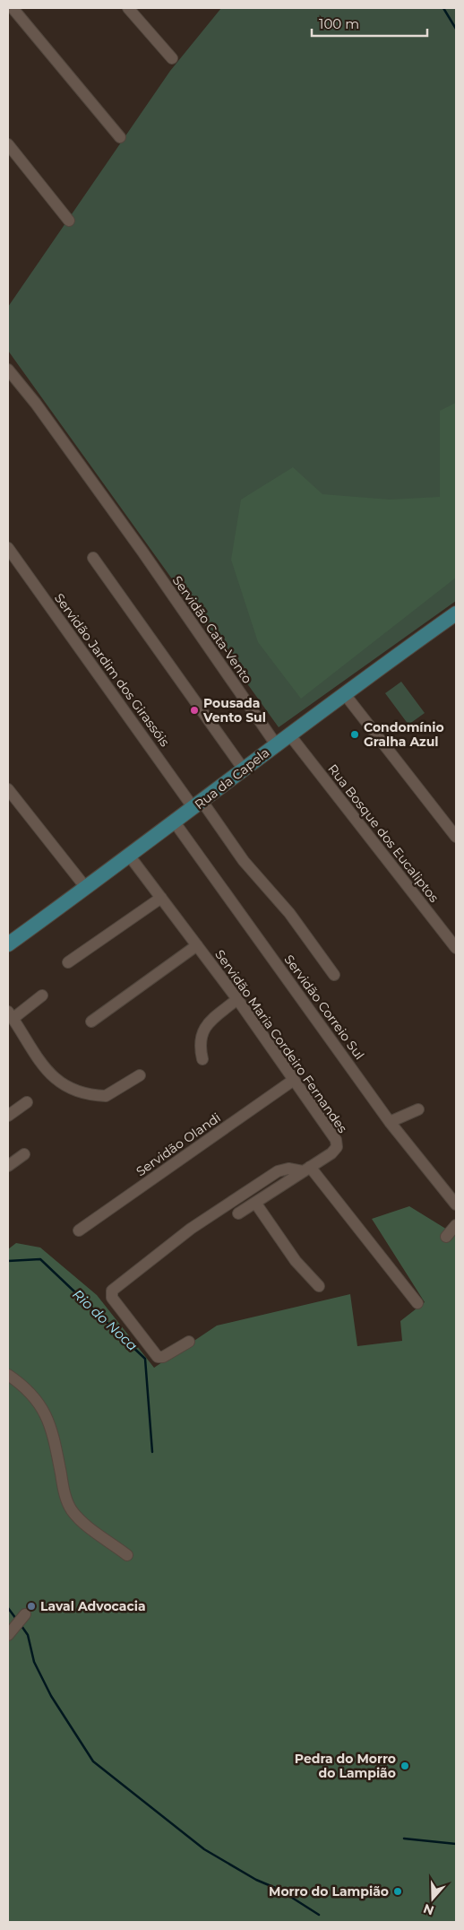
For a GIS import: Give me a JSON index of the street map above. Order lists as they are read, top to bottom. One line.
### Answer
{"streets":{"main road":["Rua da Capela"],"street":["Servidão Cata-Vento","Servidão Jardim dos Girassóis","Rua Bosque dos Eucaliptos","Servidão Correio Sul","Servidão Maria Cordeiro Fernandes","Servidão Olandi"]},"crossings":[["Servidão Cata-Vento","Rua da Capela"],["Servidão Jardim dos Girassóis","Rua da Capela"],["Rua da Capela","Rua Bosque dos Eucaliptos"],["Rua da Capela","Servidão Correio Sul"],["Rua da Capela","Servidão Maria Cordeiro Fernandes"],["Servidão Maria Cordeiro Fernandes","Servidão Olandi"]],"water":["Rio do Noca"],"places":["Pousada Vento Sul","Condomínio Gralha Azul","Laval Advocacia","Pedra do Morro do Lampião","Morro do Lampião"],"scale_bar":"100 m","north":"bottom"}
